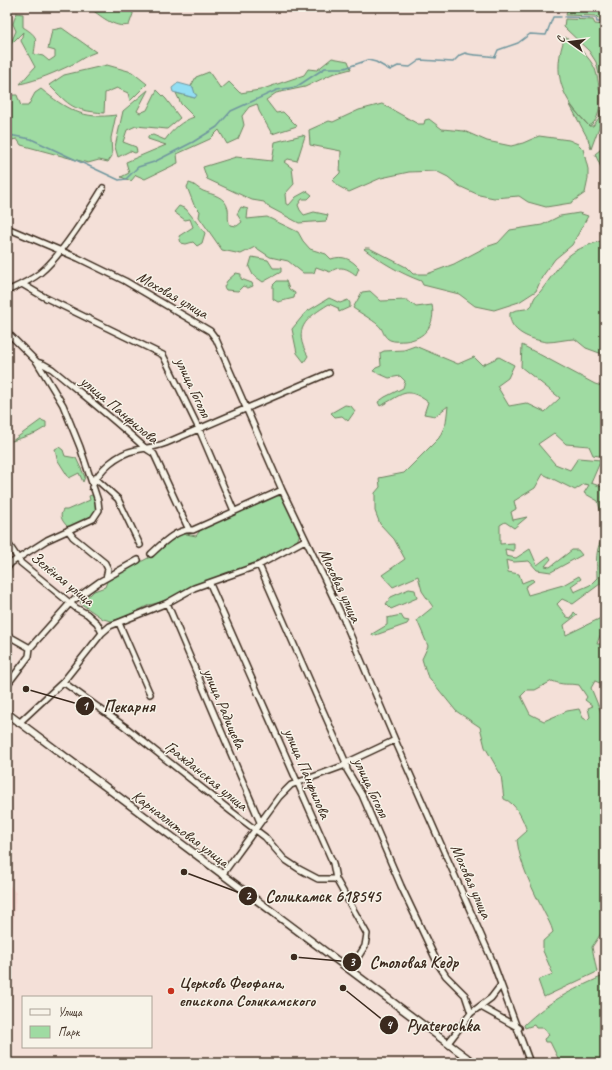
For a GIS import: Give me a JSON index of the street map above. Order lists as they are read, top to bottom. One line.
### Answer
{"streets":{"street":["Моховая улица","улица Гоголя","улица Панфилова","Зелёная улица","улица Радищева","Гражданская улица","Карналлитовая улица"]},"crossings":[["улица Панфилова","Гражданская улица"],["улица Панфилова","Карналлитовая улица"]],"places":["Пекарня","Соликамск 618545","Столовая Кедр","Pyaterochka","Церковь Феофана, епископа Соликамского"],"legend":["Улица","Парк"],"north":"left"}
